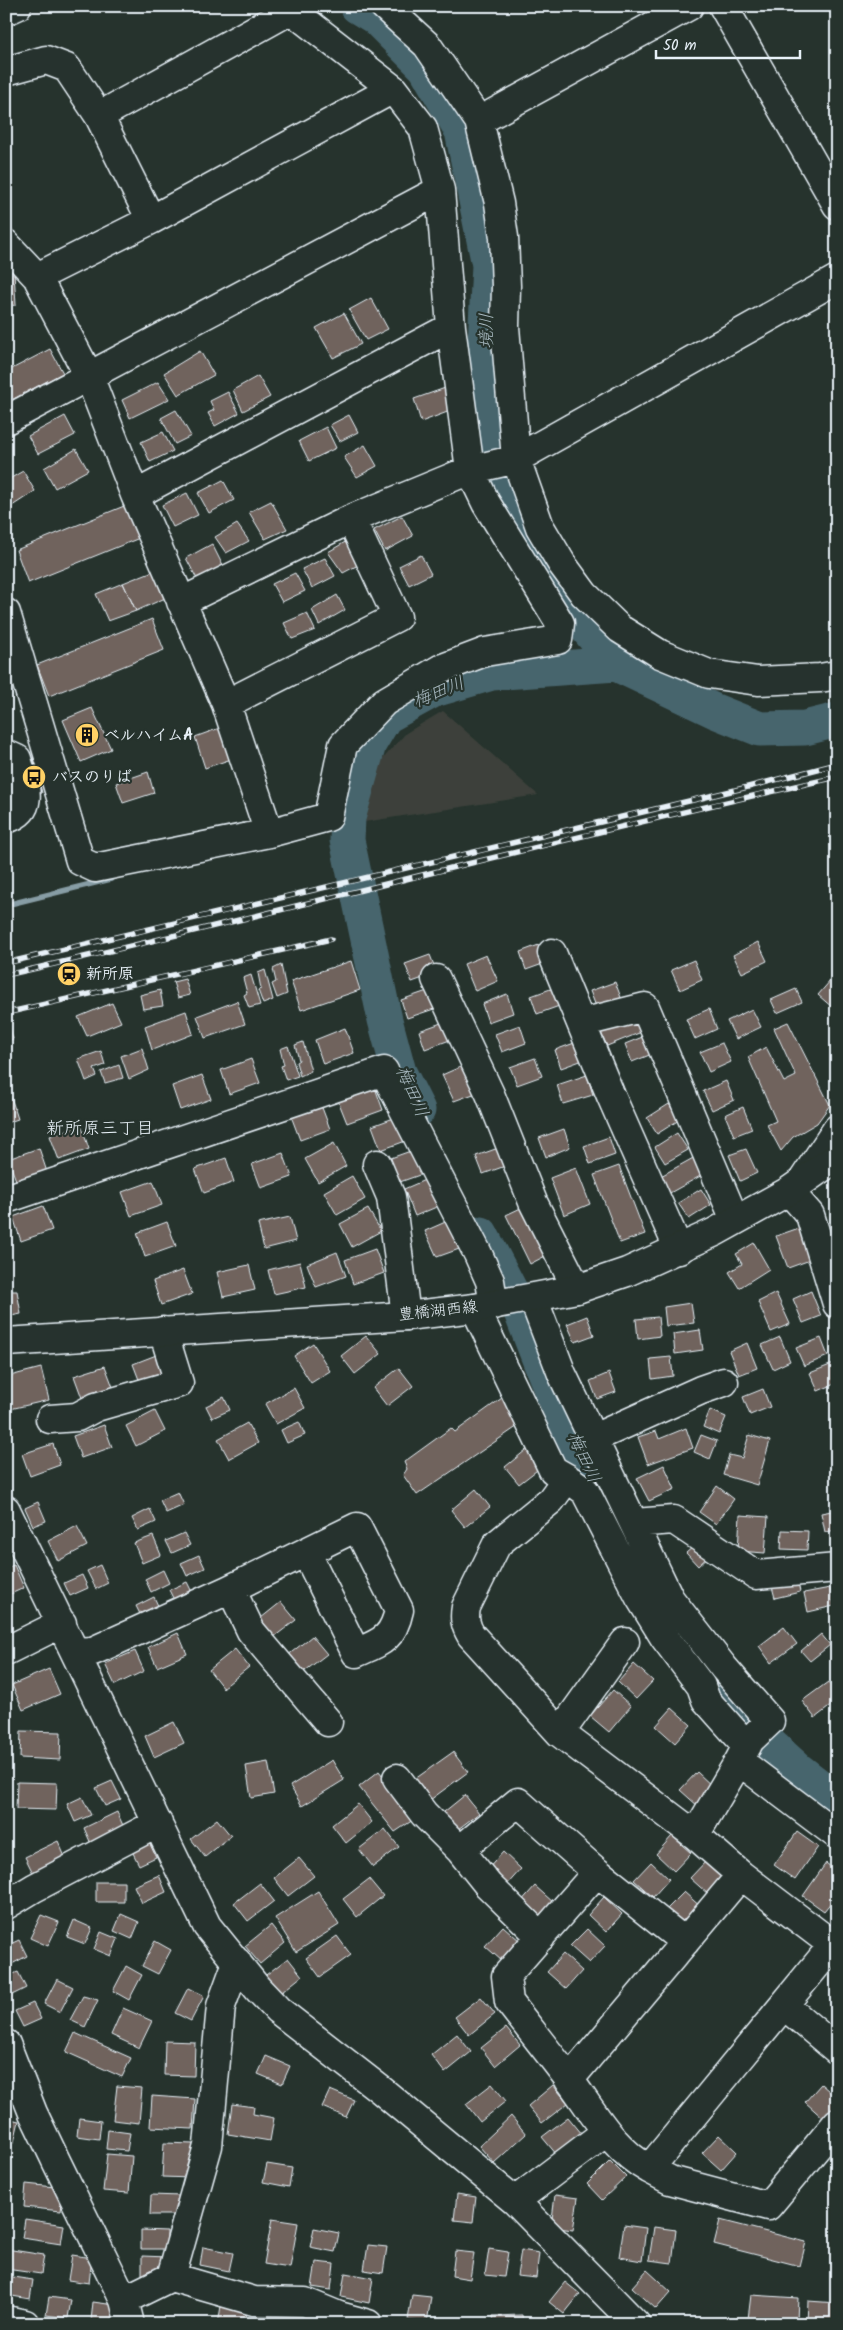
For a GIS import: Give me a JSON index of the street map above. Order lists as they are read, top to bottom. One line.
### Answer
{"streets":{"street":["豊橋湖西線"]},"districts":["新所原三丁目"],"water":["境川","梅田川"],"places":{"building":["ベルハイムA"],"bus stop":["バスのりば"],"station":["新所原"]},"scale_bar":"50 m"}
